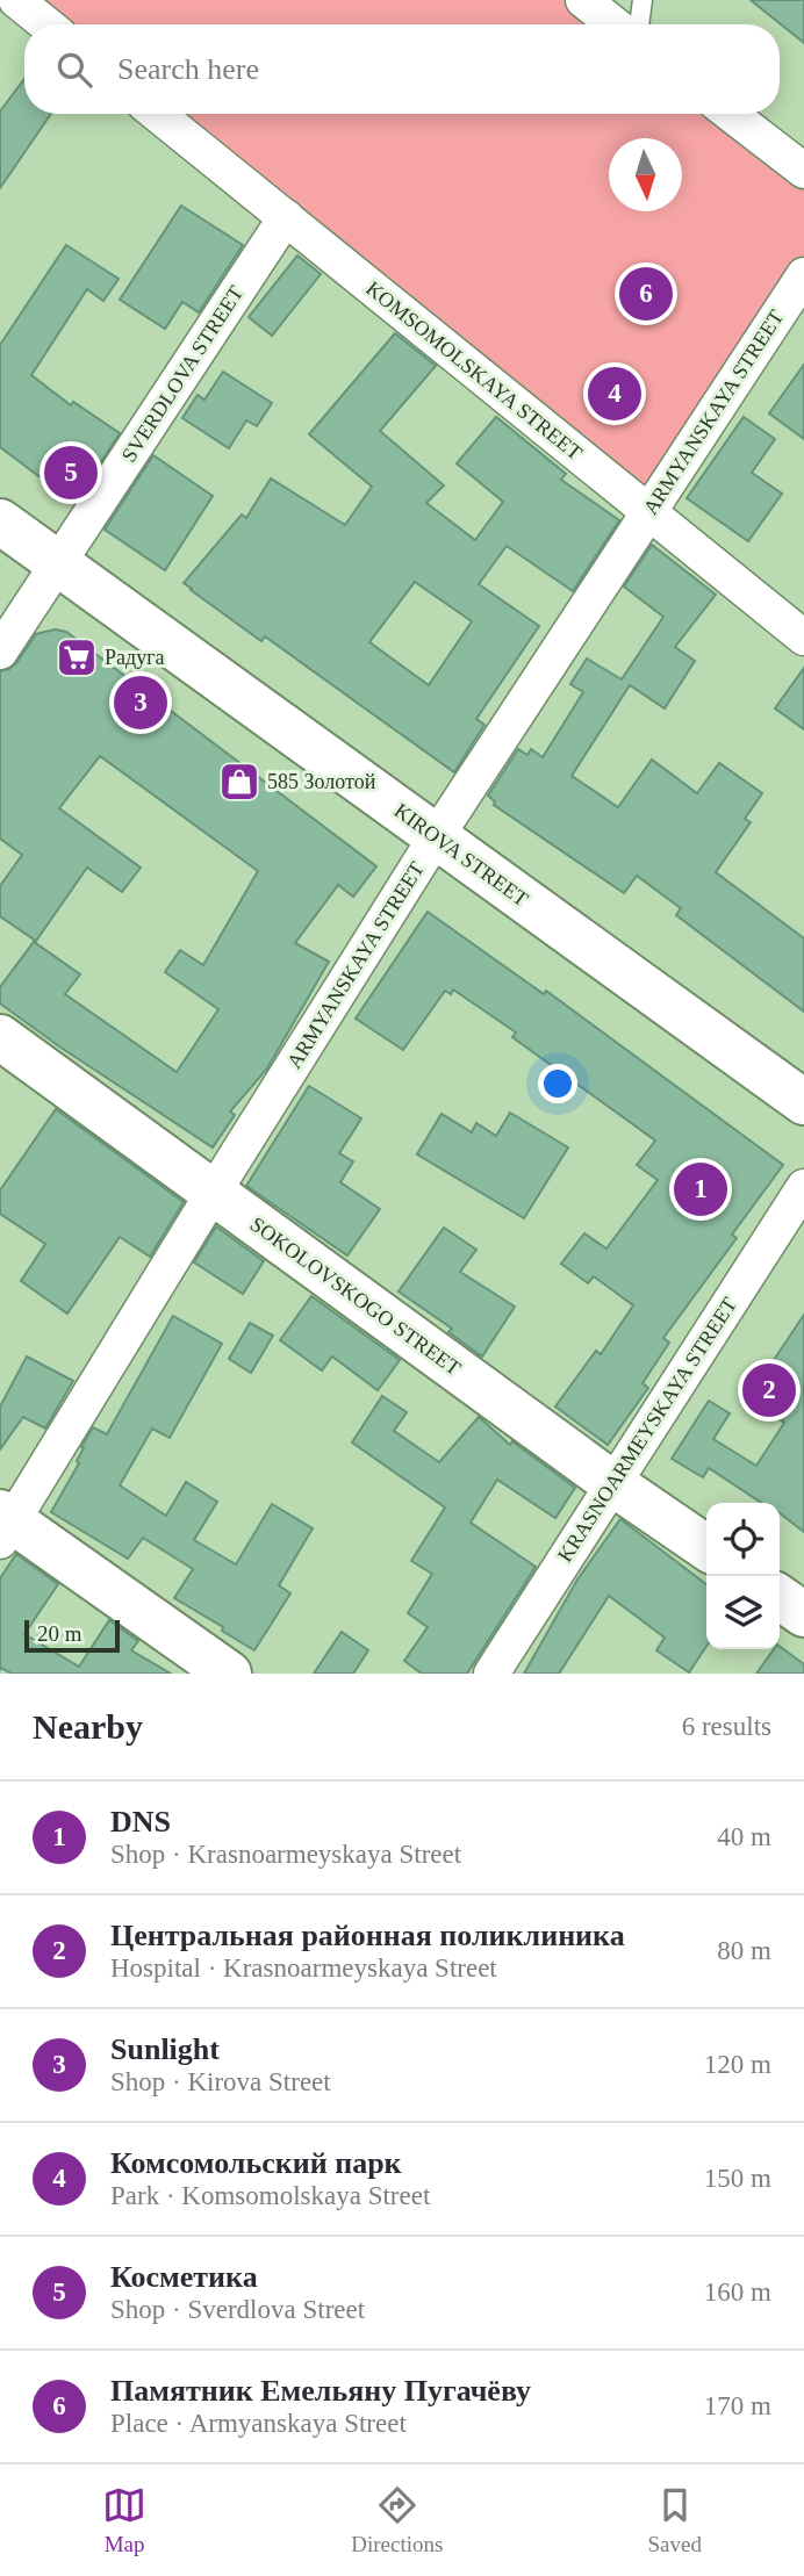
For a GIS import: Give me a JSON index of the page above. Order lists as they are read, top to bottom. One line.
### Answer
{"streets":{"street":["KOMSOMOLSKAYA STREET","SVERDLOVA STREET","ARMYANSKAYA STREET","KIROVA STREET","SOKOLOVSKOGO STREET","KRASNOARMEYSKAYA STREET"]},"crossings":[["KOMSOMOLSKAYA STREET","SVERDLOVA STREET"],["KOMSOMOLSKAYA STREET","ARMYANSKAYA STREET"],["SVERDLOVA STREET","KIROVA STREET"],["ARMYANSKAYA STREET","KIROVA STREET"],["ARMYANSKAYA STREET","SOKOLOVSKOGO STREET"],["SOKOLOVSKOGO STREET","KRASNOARMEYSKAYA STREET"]],"places":{"supermarket":["Радуга"],"shop":["585 Золотой"]},"scale_bar":"20 m","north":"bottom","page":{"search":"Search here","pins":["6","4","5","3","1","2"],"scale":"20 m","heading":["Nearby","6 results"],"list":[{"mark":"1","name":"DNS","note":"Shop · Krasnoarmeyskaya Street","value":"40 m"},{"mark":"2","name":"Центральная районная поликлиника","note":"Hospital · Krasnoarmeyskaya Street","value":"80 m"},{"mark":"3","name":"Sunlight","note":"Shop · Kirova Street","value":"120 m"},{"mark":"4","name":"Комсомольский парк","note":"Park · Komsomolskaya Street","value":"150 m"},{"mark":"5","name":"Косметика","note":"Shop · Sverdlova Street","value":"160 m"},{"mark":"6","name":"Памятник Емельяну Пугачёву","note":"Place · Armyanskaya Street","value":"170 m"}],"nav":["Map","Directions","Saved"]}}
